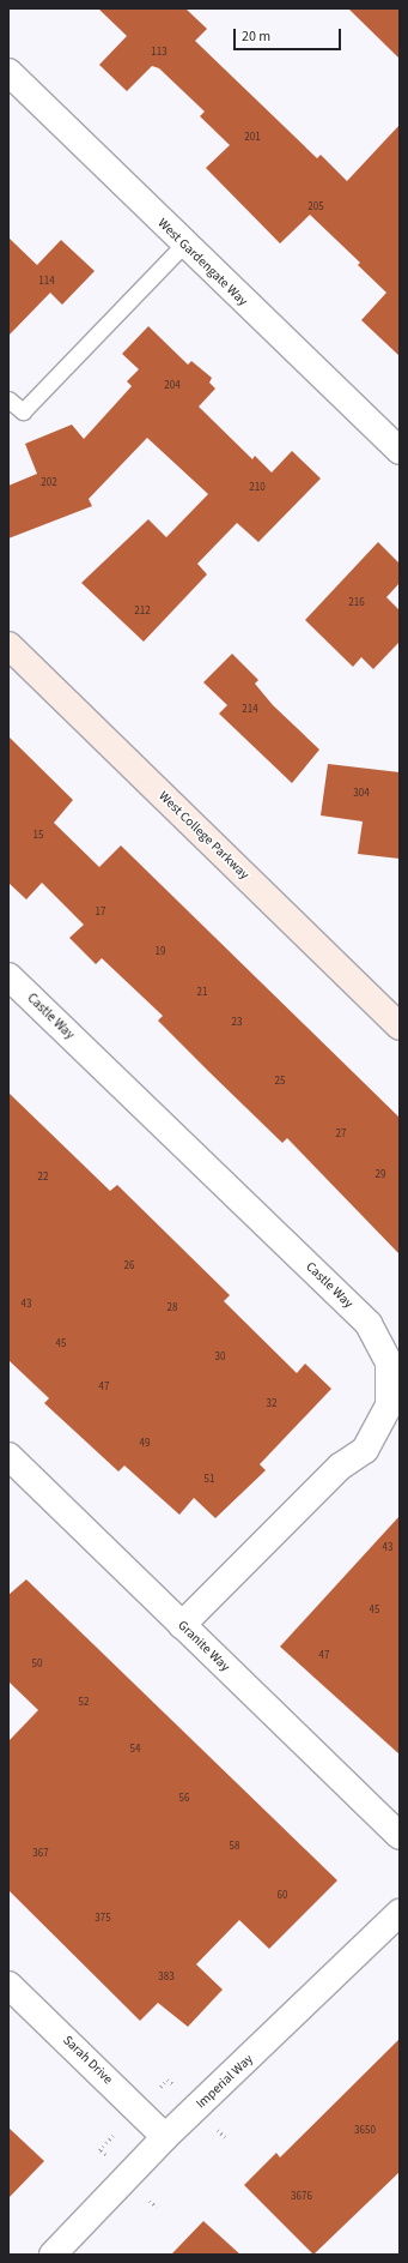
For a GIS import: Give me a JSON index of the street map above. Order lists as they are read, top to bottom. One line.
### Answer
{"streets":{"main road":["West College Parkway"],"street":["West Gardengate Way","Castle Way","Granite Way","Sarah Drive","Imperial Way"]},"crossings":[["Castle Way","Granite Way"],["Sarah Drive","Imperial Way"]],"house_numbers":["113","201","205","114","204","202","210","216","212","214","304","15","17","19","21","23","25","27","29","22","26","43","28","45","30","47","32","49","51","43","45","47","50","52","54","56","58","367","60","375","383","3650","3676"],"scale_bar":"20 m"}
